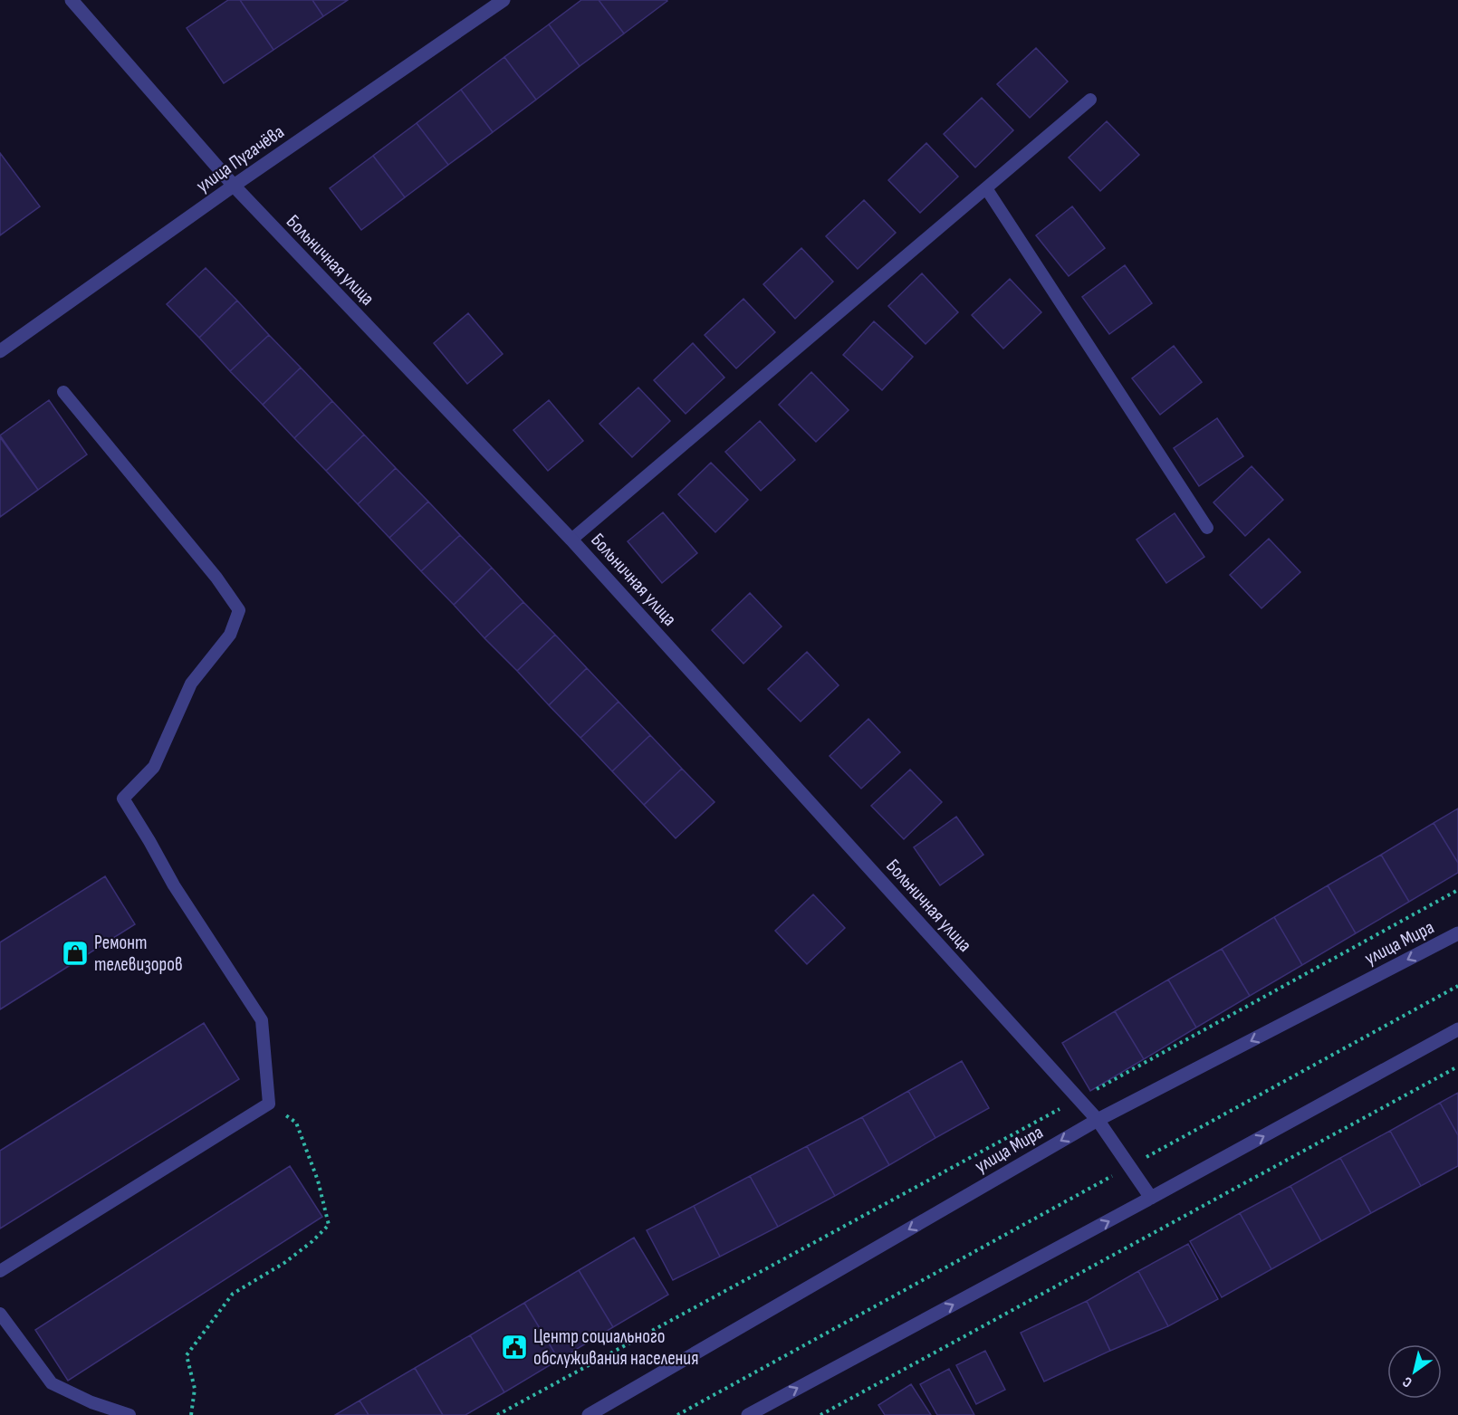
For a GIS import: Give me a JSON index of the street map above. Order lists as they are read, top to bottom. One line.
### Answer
{"streets":{"street":["улица Пугачёва","Больничная улица","улица Мира"]},"crossings":[["улица Пугачёва","Больничная улица"],["Больничная улица","улица Мира"]],"places":{"shop":["Ремонт телевизоров"],"public building":["Центр социального обслуживания населения"]},"north":"bottom left"}
